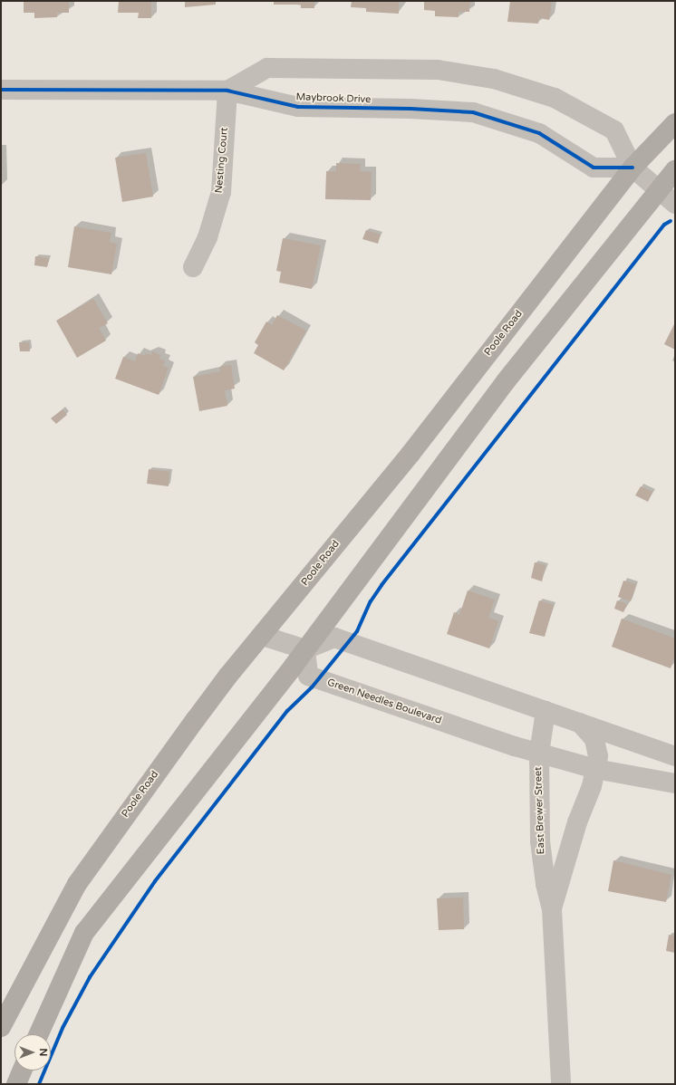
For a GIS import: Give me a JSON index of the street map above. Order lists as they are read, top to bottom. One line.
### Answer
{"streets":{"main road":["Poole Road"],"street":["Maybrook Drive","Nesting Court","Green Needles Boulevard","East Brewer Street"]},"crossings":[["Maybrook Drive","Nesting Court"],["Maybrook Drive","Poole Road"],["Green Needles Boulevard","East Brewer Street"]],"north":"right"}
